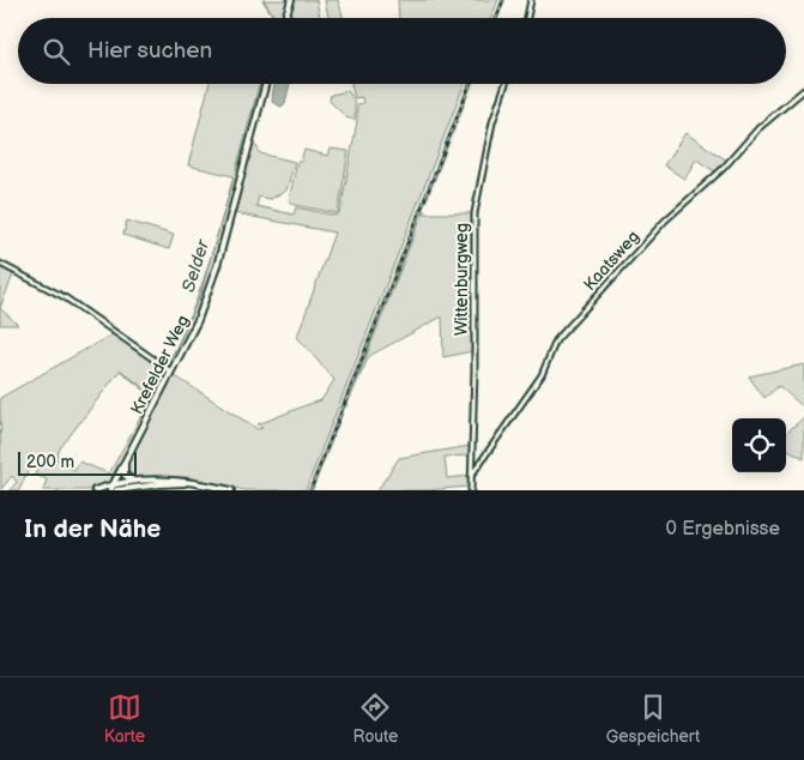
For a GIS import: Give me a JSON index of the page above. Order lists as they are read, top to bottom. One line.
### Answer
{"streets":{"street":["Kaatsweg","Wittenburgweg","Krefelder Weg"]},"crossings":[["Kaatsweg","Wittenburgweg"]],"water":["Selder"],"scale_bar":"200 m","page":{"search":"Hier suchen","scale":"200 m","heading":["In der Nähe","0 Ergebnisse"],"nav":["Karte","Route","Gespeichert"]}}
